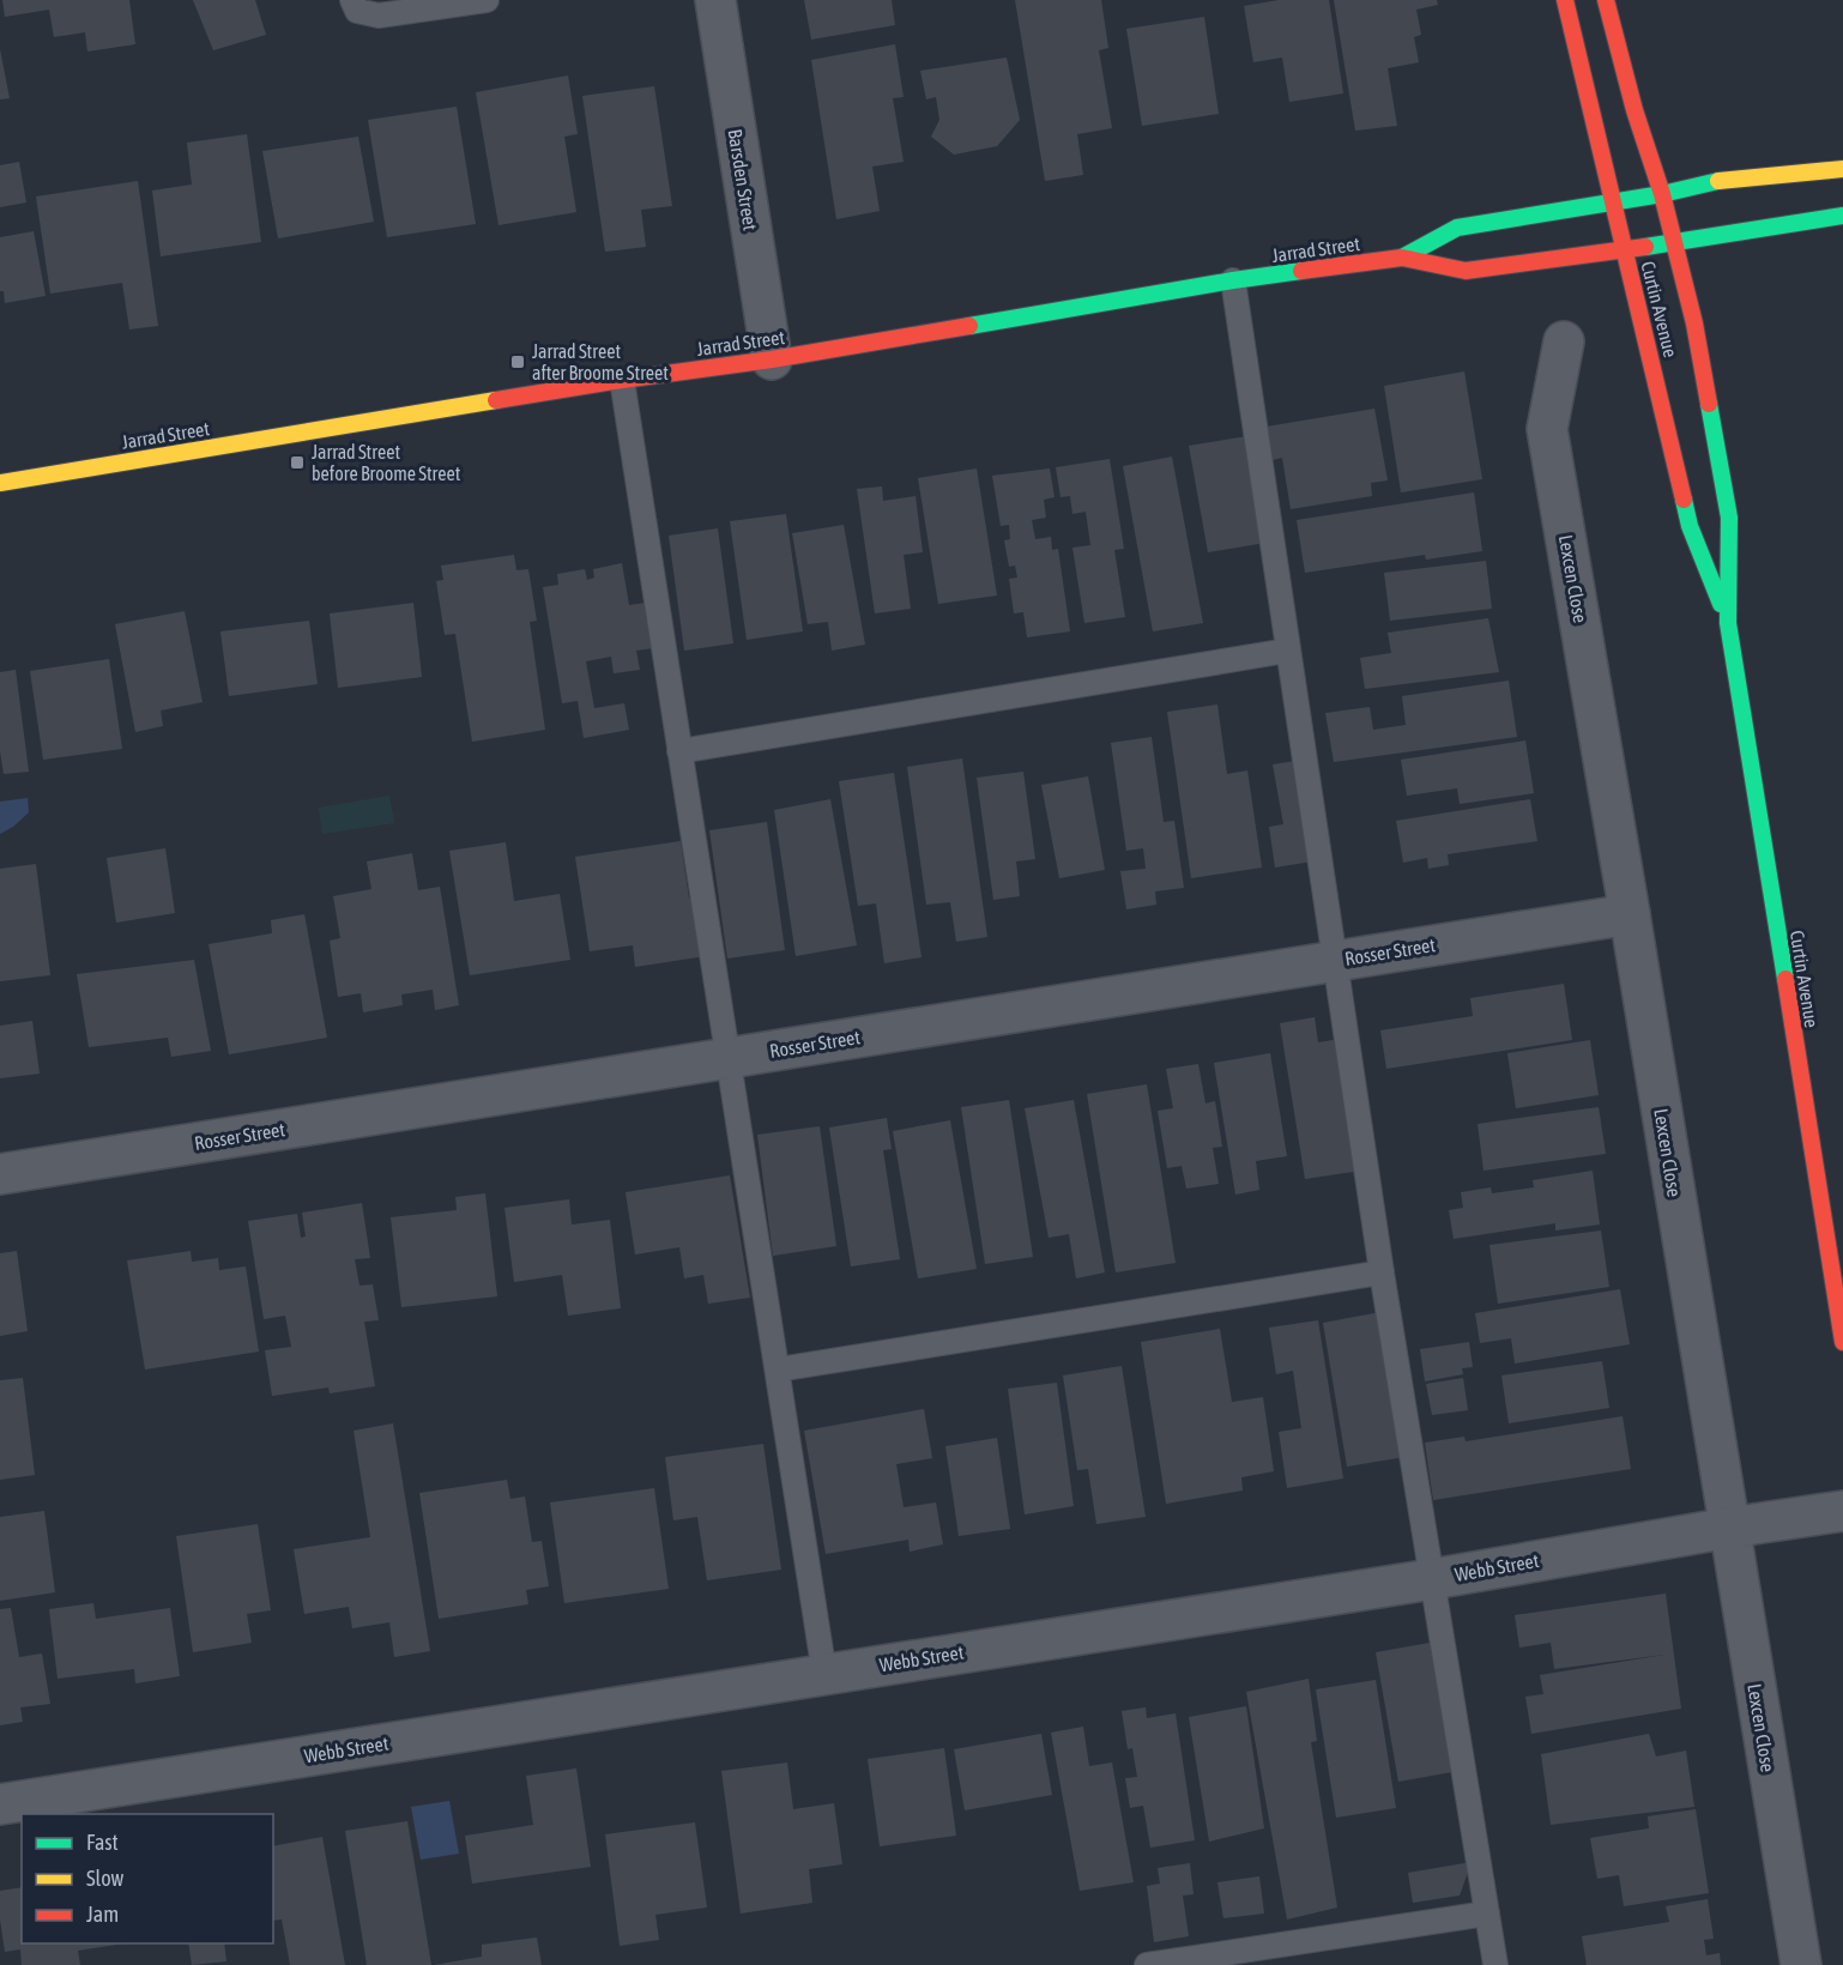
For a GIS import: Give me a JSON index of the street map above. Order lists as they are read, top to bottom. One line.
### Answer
{"streets":{"street":["Barsden Street","Jarrad Street","Curtin Avenue","Lexcen Close","Rosser Street","Webb Street"]},"crossings":[["Barsden Street","Jarrad Street"],["Jarrad Street","Curtin Avenue"],["Lexcen Close","Rosser Street"],["Lexcen Close","Webb Street"]],"places":{"transit":["Jarrad Street after Broome Street","Jarrad Street before Broome Street"]},"legend":["Fast","Slow","Jam"]}
